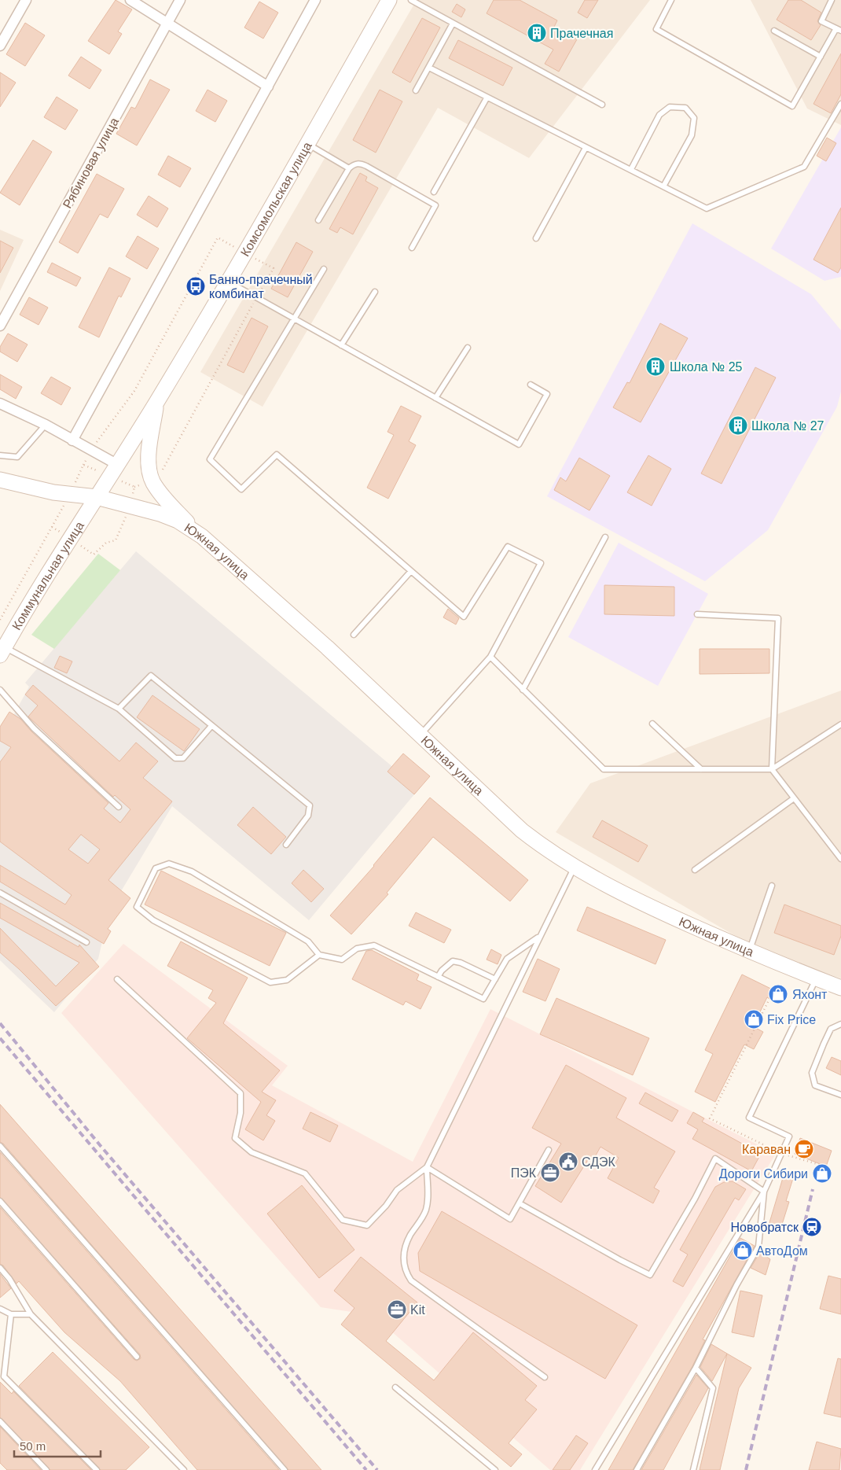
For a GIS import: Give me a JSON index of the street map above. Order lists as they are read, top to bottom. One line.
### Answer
{"streets":{"main road":["Комсомольская улица","Южная улица","Коммунальная улица"],"street":["Рябиновая улица"]},"crossings":[["Комсомольская улица","Южная улица"],["Комсомольская улица","Коммунальная улица"],["Южная улица","Коммунальная улица"]],"places":{"building":["Прачечная","Школа № 25","Школа № 27"],"bus stop":["Банно-прачечный комбинат"],"shop":["Яхонт","Fix Price","Дороги Сибири","АвтоДом"],"cafe":["Караван"],"public building":["СДЭК"],"office":["ПЭК","Kit"],"station":["Новобратск"]},"scale_bar":"50 m"}
